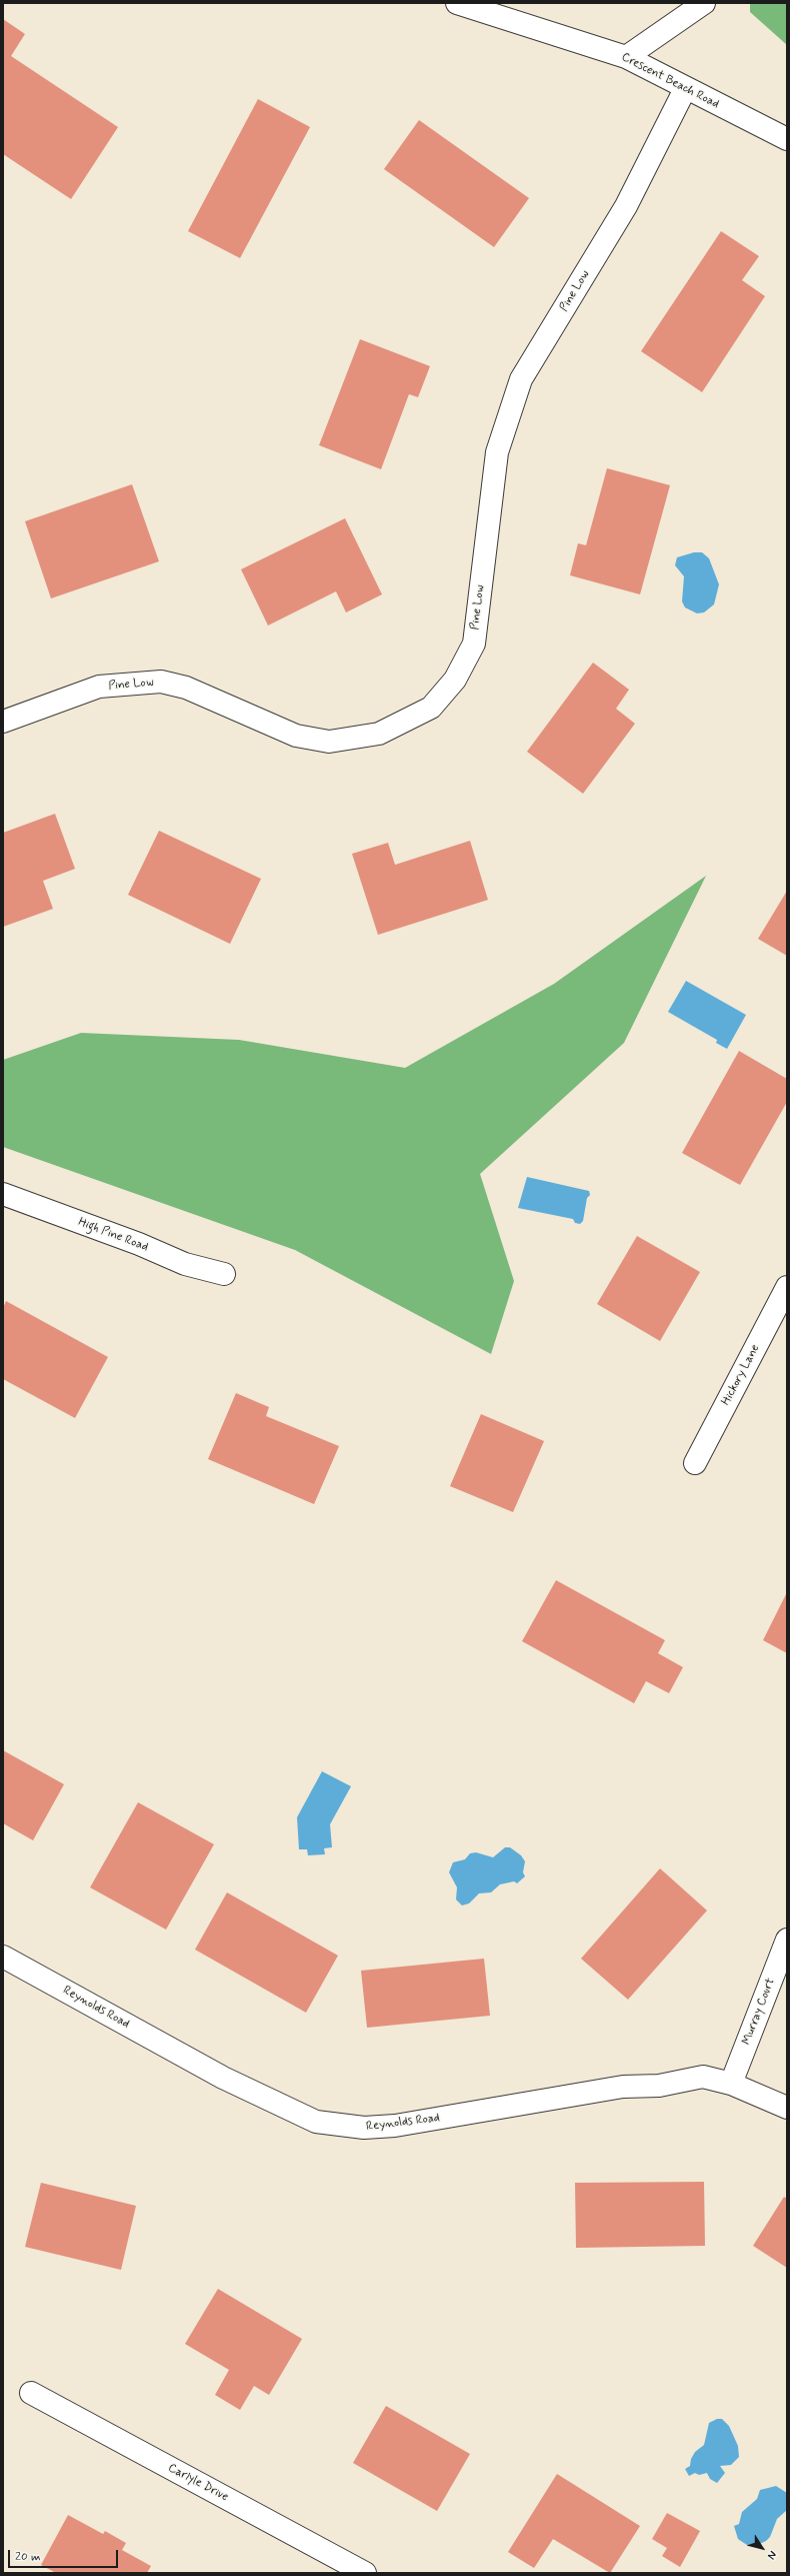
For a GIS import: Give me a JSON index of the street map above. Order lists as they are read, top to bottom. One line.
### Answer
{"streets":{"street":["Crescent Beach Road","Pine Low","High Pine Road","Hickory Lane","Reynolds Road","Murray Court","Carlyle Drive"]},"crossings":[["Crescent Beach Road","Pine Low"],["Reynolds Road","Murray Court"]],"scale_bar":"20 m","north":"bottom right"}
